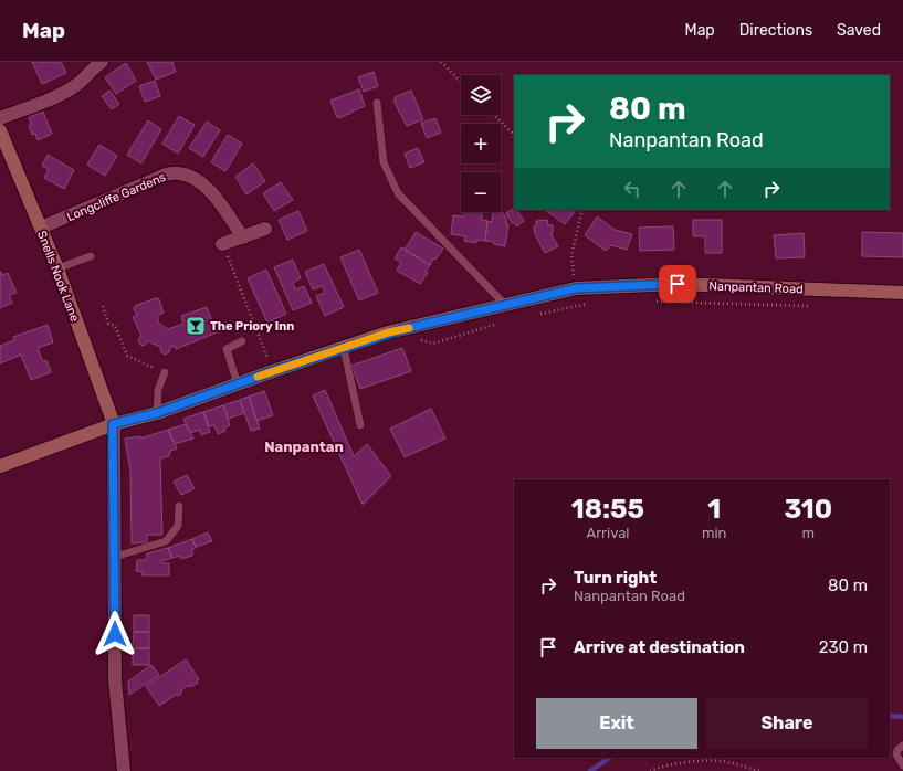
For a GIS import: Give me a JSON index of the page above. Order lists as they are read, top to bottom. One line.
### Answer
{"streets":{"street":["Longcliffe Gardens","Snells Nook Lane","Nanpantan Road"]},"crossings":[["Longcliffe Gardens","Snells Nook Lane"],["Snells Nook Lane","Nanpantan Road"]],"districts":["Nanpantan"],"places":{"bar":["The Priory Inn"]},"page":{"header":"Map","nav":["Map","Directions","Saved"],"map_buttons":["+","−"],"turn":["80 m","Nanpantan Road"],"eta":["18:55","Arrival","1","min","310","m"],"list":[{"name":"Turn right","note":"Nanpantan Road","value":"80 m"},{"name":"Arrive at destination","value":"230 m"}],"buttons":["Exit","Share"]}}
